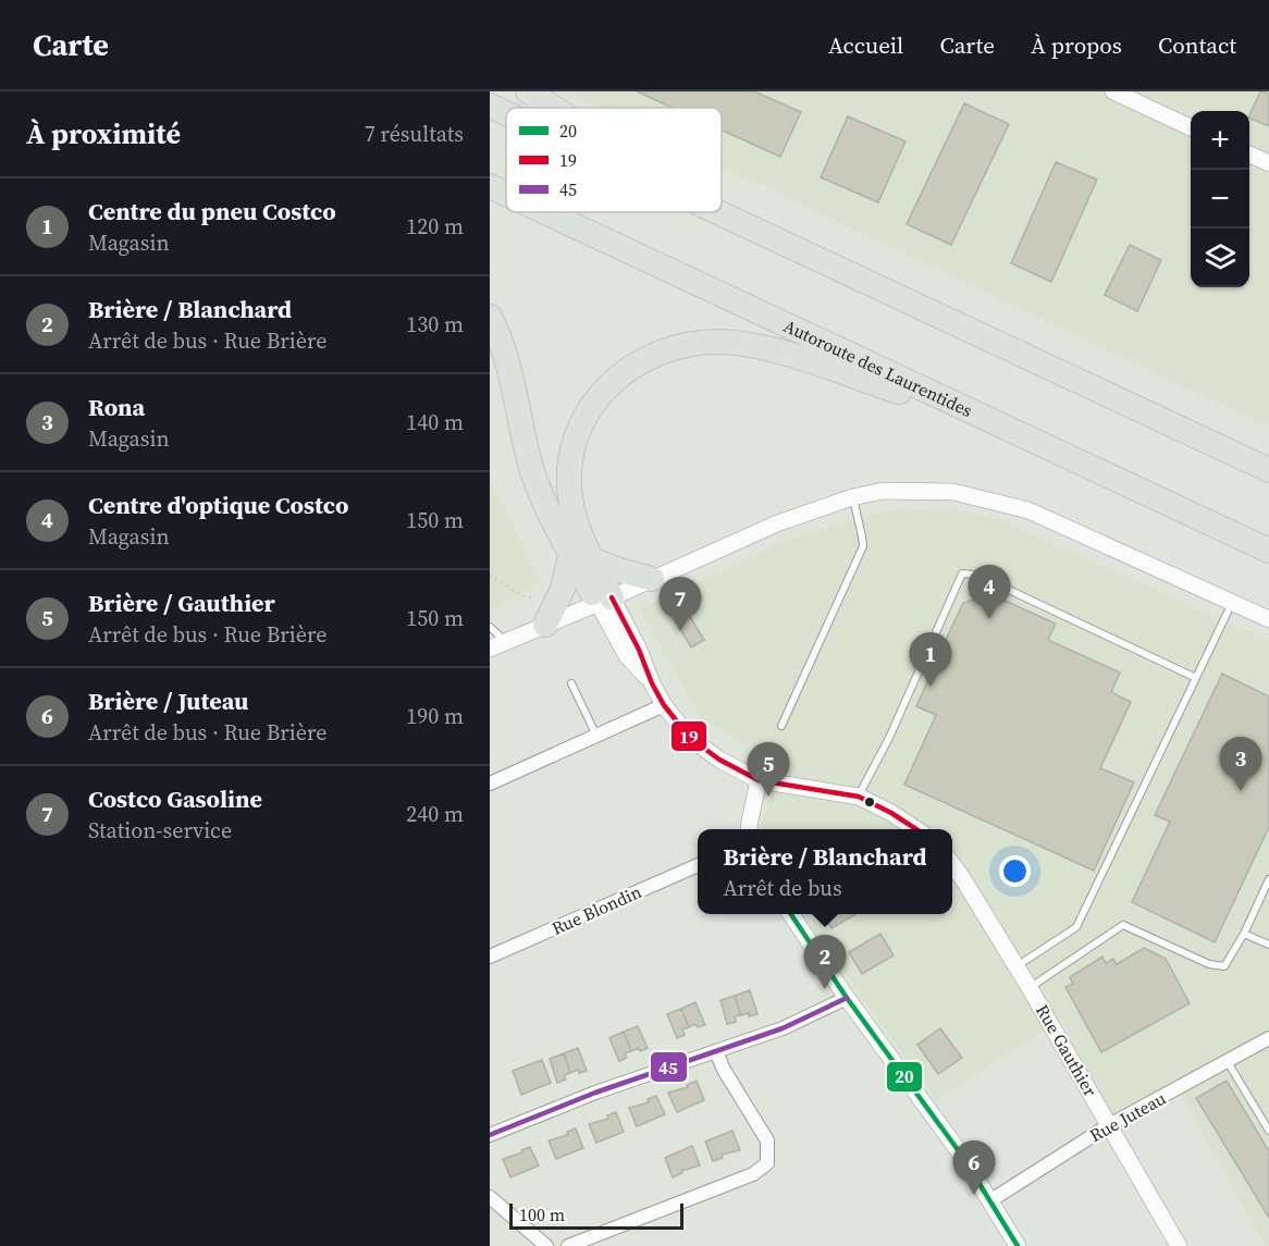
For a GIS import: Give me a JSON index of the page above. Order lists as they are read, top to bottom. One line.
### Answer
{"streets":{"highway":["Autoroute des Laurentides"],"street":["Rue Blondin","Rue Gauthier","Rue Juteau"]},"crossings":[["Rue Gauthier","Rue Juteau"]],"lines":["transit line 19","transit line 20","transit line 45"],"legend":["20","19","45"],"scale_bar":"100 m","page":{"header":"Carte","nav":["Accueil","Carte","À propos","Contact"],"heading":["À proximité","7 résultats"],"map_buttons":["+","−"],"list":[{"mark":"1","name":"Centre du pneu Costco","note":"Magasin","value":"120 m"},{"mark":"2","name":"Brière / Blanchard","note":"Arrêt de bus · Rue Brière","value":"130 m"},{"mark":"3","name":"Rona","note":"Magasin","value":"140 m"},{"mark":"4","name":"Centre d'optique Costco","note":"Magasin","value":"150 m"},{"mark":"5","name":"Brière / Gauthier","note":"Arrêt de bus · Rue Brière","value":"150 m"},{"mark":"6","name":"Brière / Juteau","note":"Arrêt de bus · Rue Brière","value":"190 m"},{"mark":"7","name":"Costco Gasoline","note":"Station-service","value":"240 m"}],"pins":["4","7","1","3","5","2","6"],"popup":["Brière / Blanchard","Arrêt de bus"],"scale":"100 m"}}
